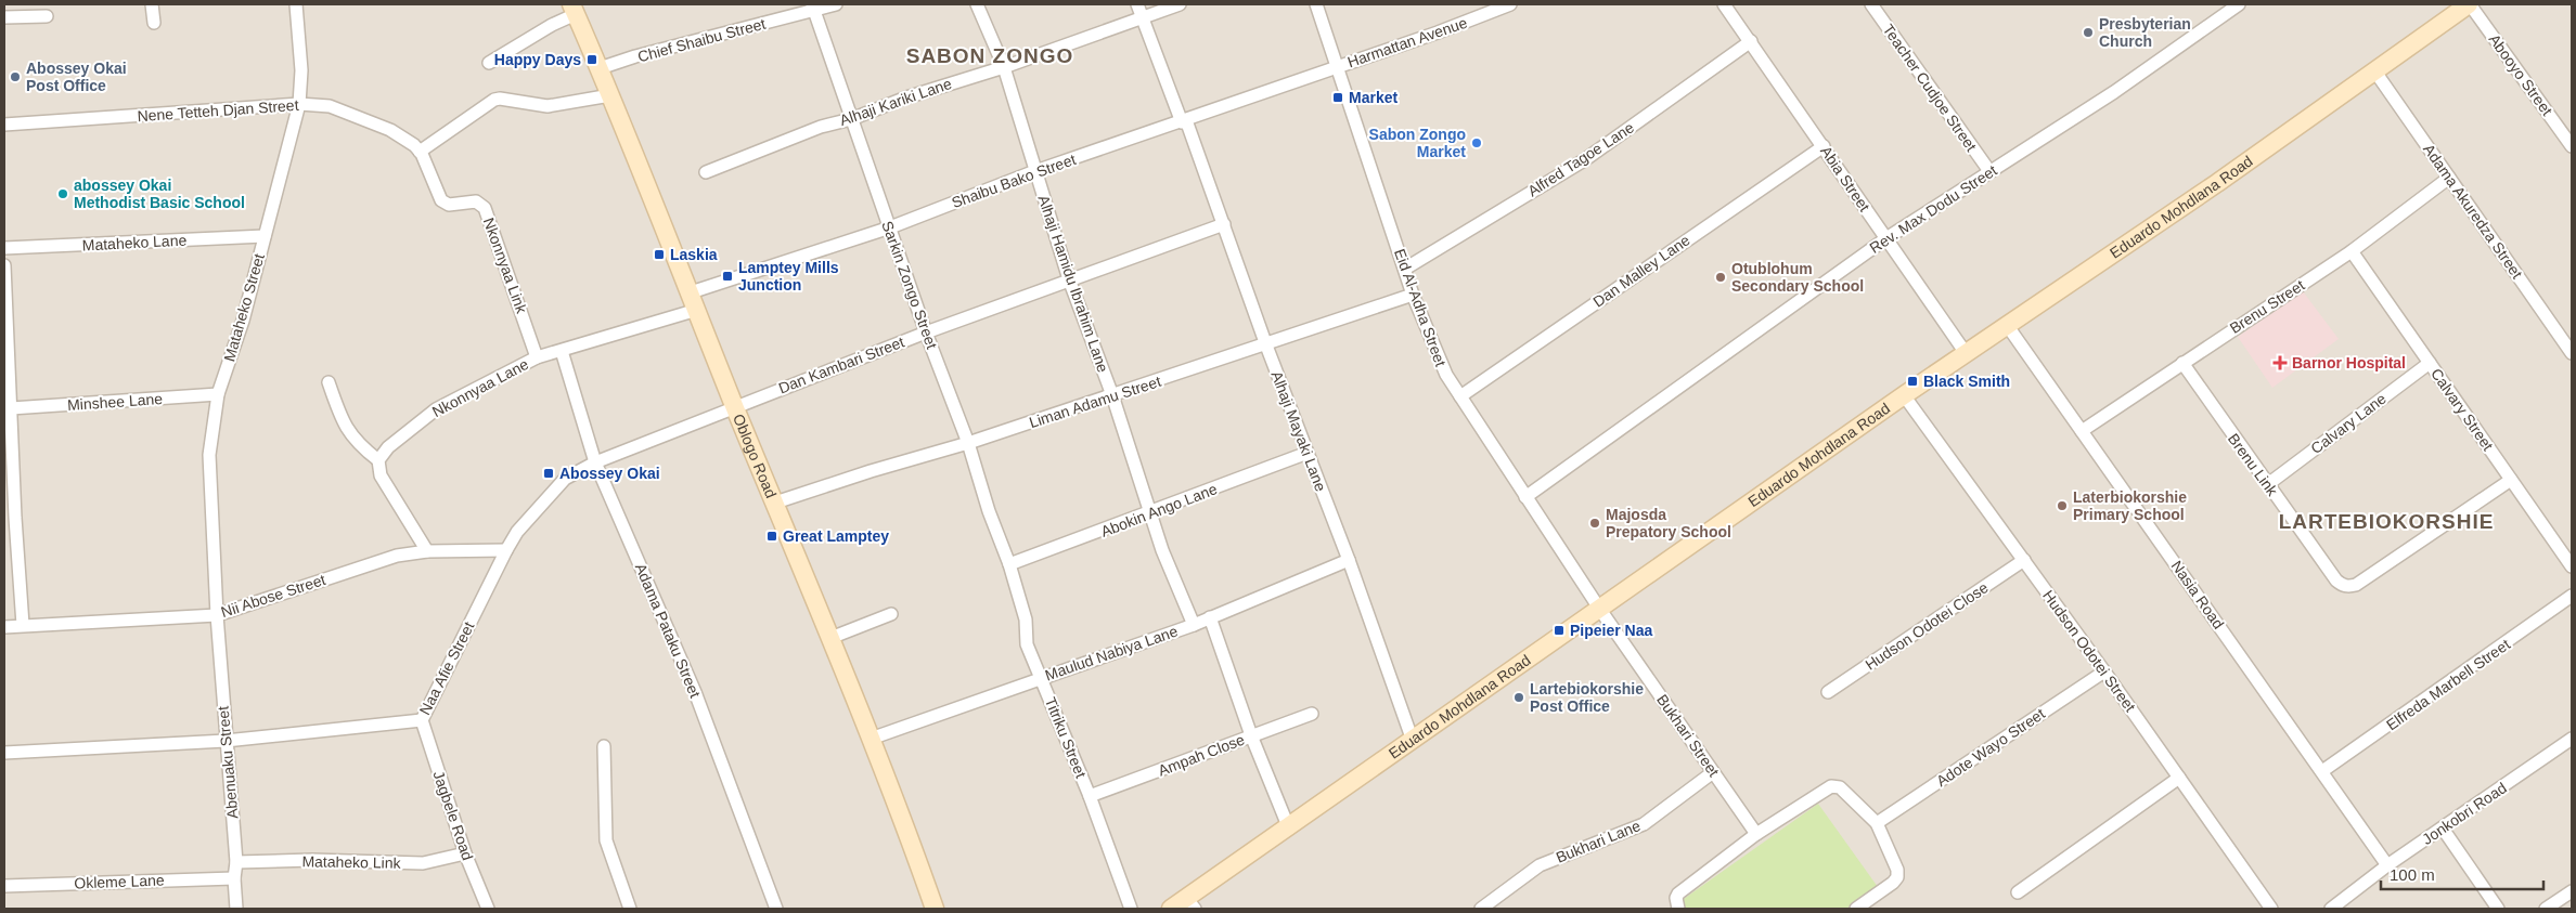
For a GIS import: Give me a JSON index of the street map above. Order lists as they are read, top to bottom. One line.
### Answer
{"streets":{"main road":["Eduardo Mohdlana Road","Oblogo Road"],"street":["Chief Shaibu Street","Harmattan Avenue","Abooyo Street","Teacher Cudjoe Street","Alhaji Kariki Lane","Nene Tetteh Djan Street","Alfred Tagoe Lane","Abia Street","Shaibu Bako Street","Rev. Max Dodu Street","Adama Akuredza Street","Mataheko Lane","Nkonnyaa Link","Dan Malley Lane","Alhaji Hamidu Ibrahim Lane","Sarkin Zongo Street","Brenu Street","Mataheko Street","Eid Al-Adha Street","Dan Kambari Street","Nkonnyaa Lane","Minshee Lane","Liman Adamu Street","Calvary Street","Calvary Lane","Alhaji Mayaki Lane","Brenu Link","Abokin Ango Lane","Nasia Road","Nii Abose Street","Hudson Odotei Close","Adama Pataku Street","Hudson Odotei Street","Maulud Nabiya Lane","Naa Afie Street","Elfreda Marbell Street","Bukhari Street","Titriku Street","Adote Wayo Street","Ampah Close","Abenuaku Street","Jonkobri Road","Jagbele Road","Bukhari Lane","Mataheko Link","Okleme Lane"]},"crossings":[["Chief Shaibu Street","Sarkin Zongo Street"],["Chief Shaibu Street","Oblogo Road"],["Harmattan Avenue","Shaibu Bako Street"],["Harmattan Avenue","Eid Al-Adha Street"],["Abooyo Street","Eduardo Mohdlana Road"],["Teacher Cudjoe Street","Rev. Max Dodu Street"],["Alhaji Kariki Lane","Alhaji Hamidu Ibrahim Lane"],["Alhaji Kariki Lane","Sarkin Zongo Street"],["Alhaji Kariki Lane","Alhaji Mayaki Lane"],["Nene Tetteh Djan Street","Nkonnyaa Link"],["Nene Tetteh Djan Street","Mataheko Street"],["Alfred Tagoe Lane","Abia Street"],["Alfred Tagoe Lane","Eid Al-Adha Street"],["Abia Street","Eduardo Mohdlana Road"],["Abia Street","Rev. Max Dodu Street"],["Abia Street","Dan Malley Lane"],["Shaibu Bako Street","Alhaji Hamidu Ibrahim Lane"],["Shaibu Bako Street","Sarkin Zongo Street"],["Shaibu Bako Street","Eid Al-Adha Street"],["Shaibu Bako Street","Alhaji Mayaki Lane"],["Shaibu Bako Street","Oblogo Road"],["Eduardo Mohdlana Road","Adama Akuredza Street"],["Eduardo Mohdlana Road","Eid Al-Adha Street"],["Eduardo Mohdlana Road","Alhaji Mayaki Lane"],["Eduardo Mohdlana Road","Nasia Road"],["Eduardo Mohdlana Road","Hudson Odotei Street"],["Eduardo Mohdlana Road","Bukhari Street"],["Rev. Max Dodu Street","Eid Al-Adha Street"],["Adama Akuredza Street","Brenu Street"],["Mataheko Lane","Mataheko Street"],["Nkonnyaa Link","Nkonnyaa Lane"],["Dan Malley Lane","Eid Al-Adha Street"],["Alhaji Hamidu Ibrahim Lane","Dan Kambari Street"],["Alhaji Hamidu Ibrahim Lane","Liman Adamu Street"],["Alhaji Hamidu Ibrahim Lane","Abokin Ango Lane"],["Alhaji Hamidu Ibrahim Lane","Maulud Nabiya Lane"],["Sarkin Zongo Street","Dan Kambari Street"],["Sarkin Zongo Street","Liman Adamu Street"],["Sarkin Zongo Street","Abokin Ango Lane"],["Sarkin Zongo Street","Titriku Street"],["Brenu Street","Calvary Street"],["Brenu Street","Brenu Link"],["Brenu Street","Nasia Road"],["Mataheko Street","Minshee Lane"],["Mataheko Street","Nii Abose Street"],["Mataheko Street","Abenuaku Street"],["Eid Al-Adha Street","Liman Adamu Street"],["Eid Al-Adha Street","Bukhari Street"],["Dan Kambari Street","Alhaji Mayaki Lane"],["Dan Kambari Street","Oblogo Road"],["Dan Kambari Street","Naa Afie Street"],["Nkonnyaa Lane","Oblogo Road"],["Nkonnyaa Lane","Adama Pataku Street"],["Liman Adamu Street","Alhaji Mayaki Lane"],["Liman Adamu Street","Oblogo Road"],["Calvary Street","Calvary Lane"],["Calvary Street","Brenu Link"],["Calvary Lane","Brenu Link"],["Alhaji Mayaki Lane","Abokin Ango Lane"],["Alhaji Mayaki Lane","Maulud Nabiya Lane"],["Oblogo Road","Maulud Nabiya Lane"],["Oblogo Road","Naa Afie Street"],["Abokin Ango Lane","Titriku Street"],["Nasia Road","Elfreda Marbell Street"],["Nasia Road","Jonkobri Road"],["Nii Abose Street","Naa Afie Street"],["Nii Abose Street","Abenuaku Street"],["Hudson Odotei Close","Hudson Odotei Street"],["Adama Pataku Street","Naa Afie Street"],["Hudson Odotei Street","Adote Wayo Street"],["Maulud Nabiya Lane","Titriku Street"],["Naa Afie Street","Abenuaku Street"],["Naa Afie Street","Jagbele Road"],["Bukhari Street","Bukhari Lane"],["Titriku Street","Ampah Close"],["Abenuaku Street","Mataheko Link"],["Abenuaku Street","Okleme Lane"],["Jagbele Road","Mataheko Link"]],"districts":["SABON ZONGO","LARTEBIOKORSHIE"],"places":{"other":["Presbyterian Church","Abossey Okai Post Office","Sabon Zongo Market","abossey Okai Methodist Basic School","Otublohum Secondary School","Laterbiokorshie Primary School","Majosda Prepatory School","Lartebiokorshie Post Office"],"transit":["Happy Days","Market","Laskia","Lamptey Mills Junction","Black Smith","Abossey Okai","Great Lamptey","Pipeier Naa"],"health":["Barnor Hospital"]},"scale_bar":"100 m"}
